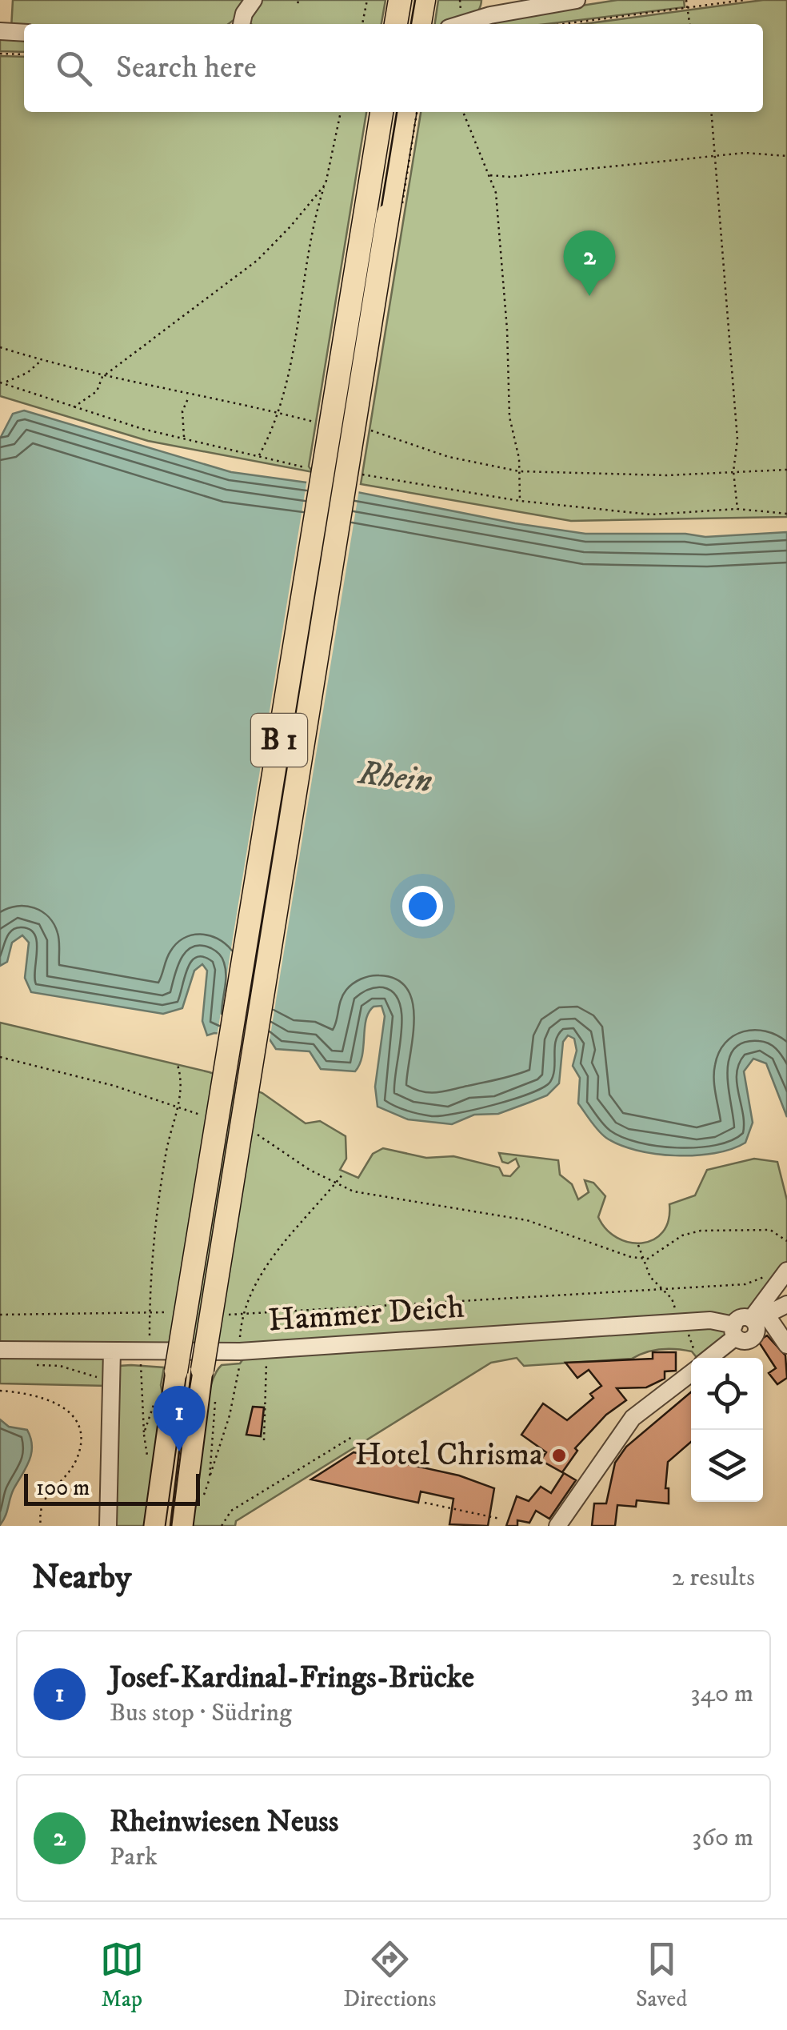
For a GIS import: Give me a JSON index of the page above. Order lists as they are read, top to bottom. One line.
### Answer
{"streets":{"highway":["B 1"],"street":["Hammer Deich"]},"water":["Rhein"],"places":["Hotel Chrisma"],"scale_bar":"100 m","page":{"search":"Search here","pins":["2","1"],"scale":"100 m","heading":["Nearby","2 results"],"list":[{"mark":"1","name":"Josef-Kardinal-Frings-Brücke","note":"Bus stop · Südring","value":"340 m"},{"mark":"2","name":"Rheinwiesen Neuss","note":"Park","value":"360 m"}],"nav":["Map","Directions","Saved"]}}
